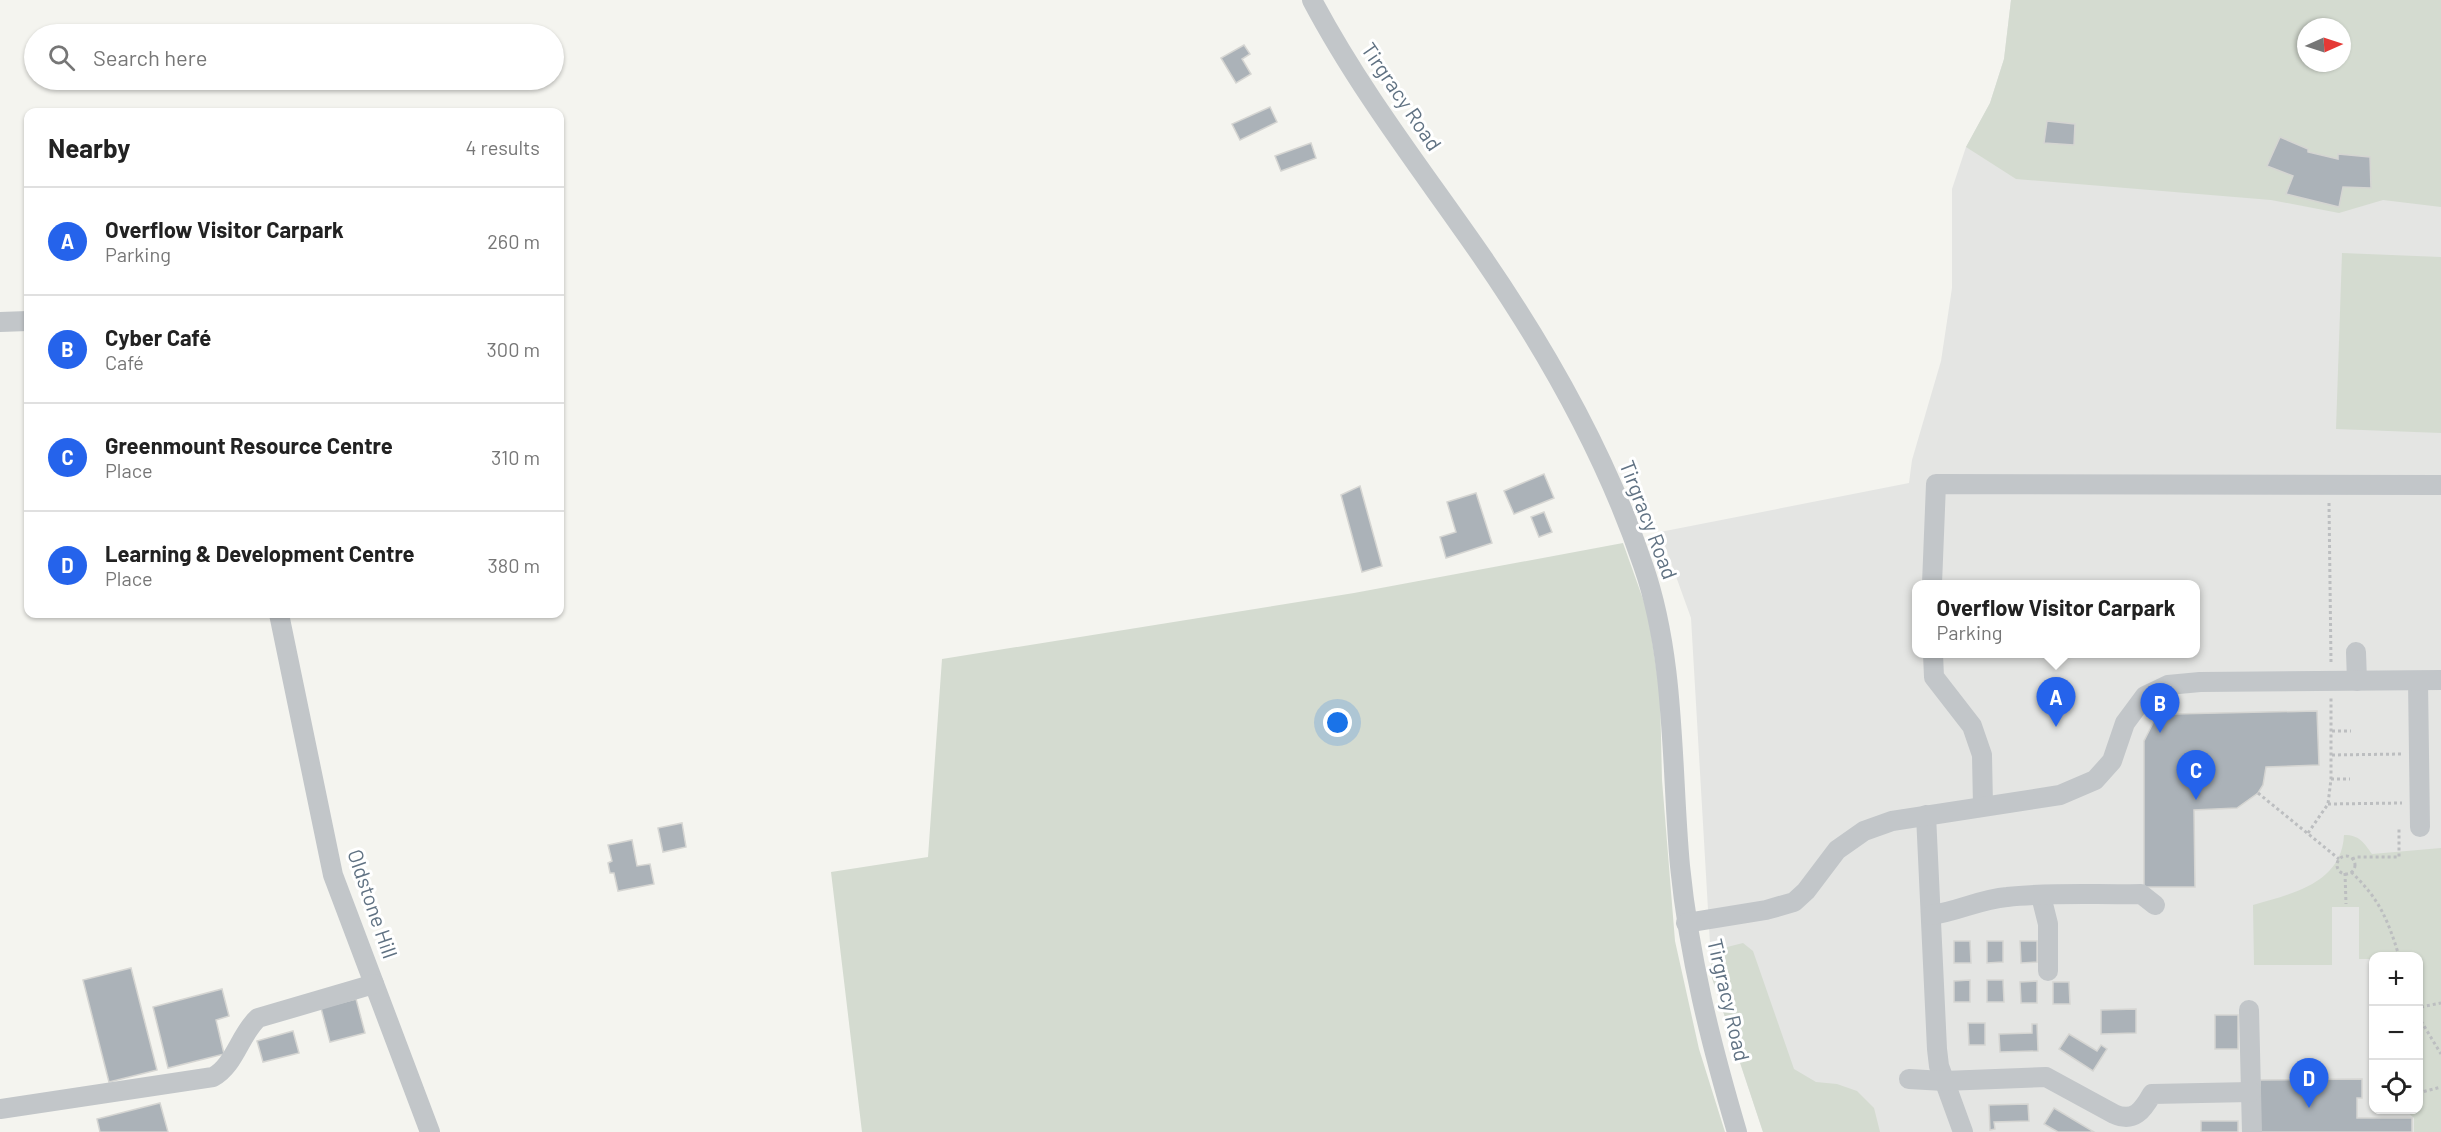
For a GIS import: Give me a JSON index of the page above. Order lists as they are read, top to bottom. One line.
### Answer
{"streets":{"street":["Tirgracy Road","Oldstone Hill"]},"north":"right","page":{"search":"Search here","heading":["Nearby","4 results"],"list":[{"mark":"A","name":"Overflow Visitor Carpark","note":"Parking","value":"260 m"},{"mark":"B","name":"Cyber Café","note":"Café","value":"300 m"},{"mark":"C","name":"Greenmount Resource Centre","note":"Place","value":"310 m"},{"mark":"D","name":"Learning & Development Centre","note":"Place","value":"380 m"}],"popup":["Overflow Visitor Carpark","Parking"],"pins":["A","B","C","D"],"map_buttons":["+","−"]}}
